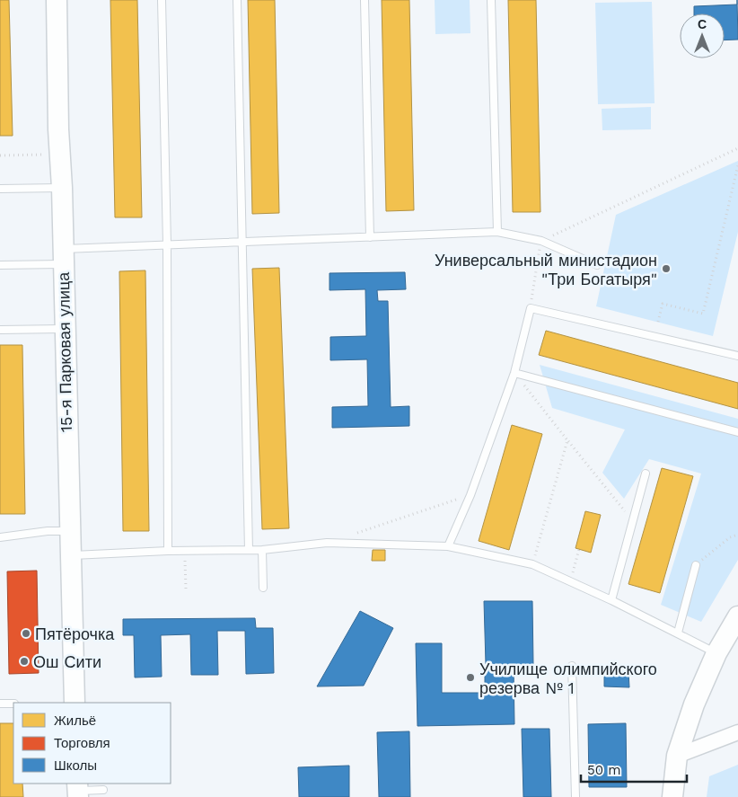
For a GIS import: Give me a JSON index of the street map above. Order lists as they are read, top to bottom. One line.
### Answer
{"streets":{"street":["15-я Парковая улица"]},"places":["Универсальный министадион \"Три Богатыря\"","Пятёрочка","Ош Сити","Училище олимпийского резерва № 1"],"legend":["Жильё","Торговля","Школы"],"scale_bar":"50 m","north":"top"}
